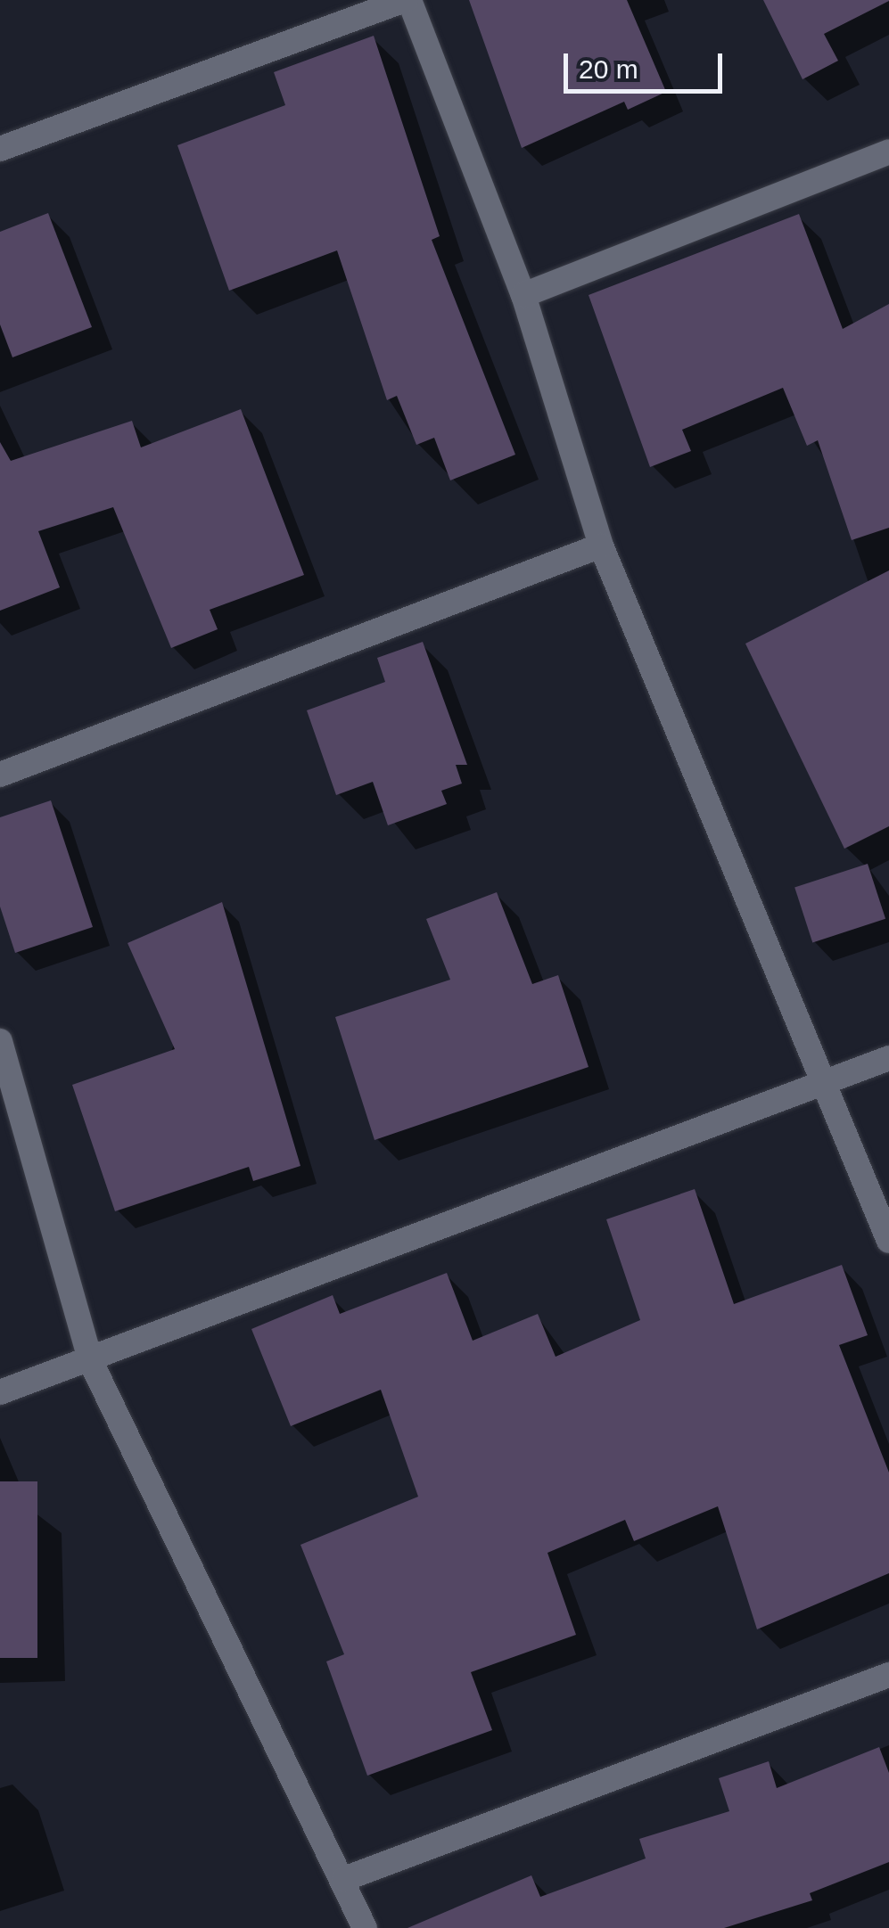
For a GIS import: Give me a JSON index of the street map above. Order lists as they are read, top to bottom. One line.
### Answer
{"scale_bar":"20 m"}
